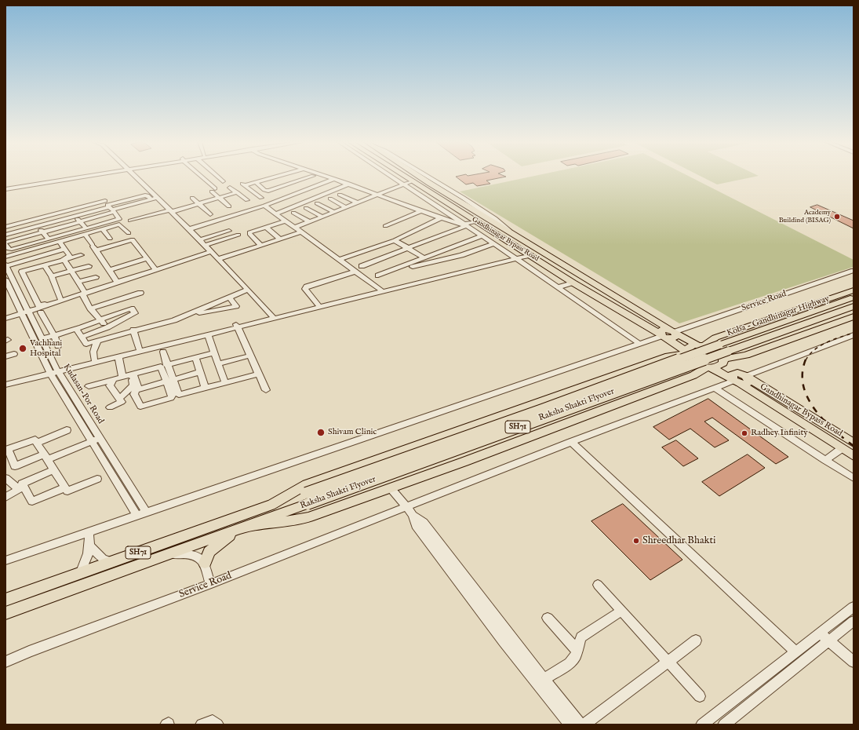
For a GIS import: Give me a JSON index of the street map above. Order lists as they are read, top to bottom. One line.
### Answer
{"streets":{"main road":["Gandhinagar Bypass Road","Koba - Gandhinagar Highway","Raksha Shakti Flyover","SH71"],"street":["Service Road","Kudasan-Por Road"]},"crossings":[["Gandhinagar Bypass Road","Service Road"],["Gandhinagar Bypass Road","Koba - Gandhinagar Highway"],["Gandhinagar Bypass Road","Raksha Shakti Flyover"],["Gandhinagar Bypass Road","SH71"],["Koba - Gandhinagar Highway","Raksha Shakti Flyover"],["Koba - Gandhinagar Highway","SH71"],["Raksha Shakti Flyover","SH71"]],"places":["Academy Buildind (BISAG)","Vachhani Hospital","Shivam Clinic","Radhey Infinity","Shreedhar Bhakti"]}
